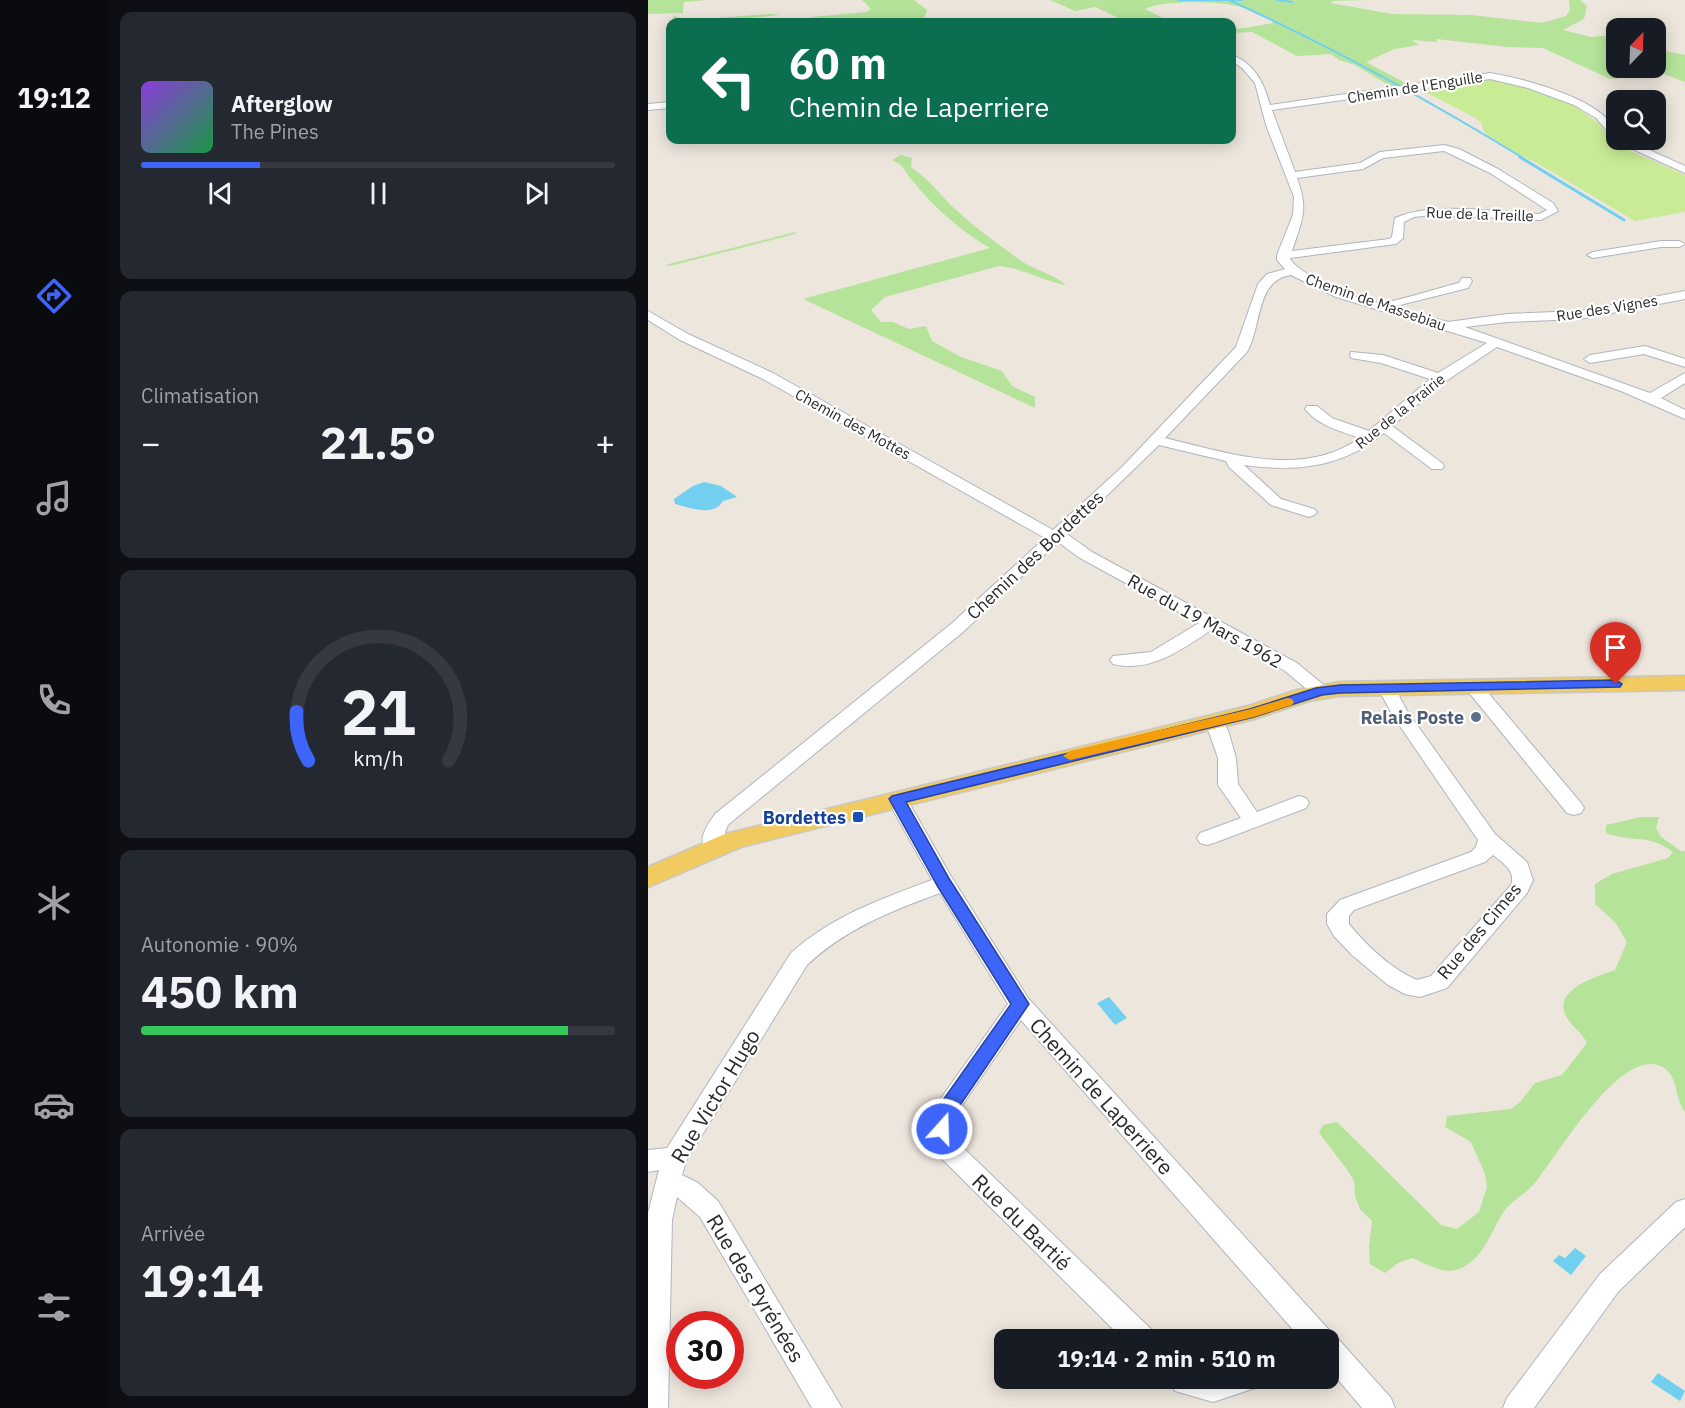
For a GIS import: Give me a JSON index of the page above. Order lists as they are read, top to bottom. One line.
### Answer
{"streets":{"street":["Chemin de l'Enguille","Rue de la Treille","Chemin de Massebiau","Rue des Vignes","Rue de la Prairie","Chemin des Mottes","Chemin des Bordettes","Rue du 19 Mars 1962","Rue des Cimes","Rue Victor Hugo","Chemin de Laperriere","Rue du Bartié","Rue des Pyrénées"]},"crossings":[["Rue de la Treille","Chemin de Massebiau"],["Chemin de Massebiau","Rue des Vignes"],["Chemin de Massebiau","Rue de la Prairie"],["Chemin de Massebiau","Chemin des Bordettes"],["Rue de la Prairie","Chemin des Bordettes"],["Chemin des Mottes","Chemin des Bordettes"],["Chemin des Mottes","Rue du 19 Mars 1962"],["Chemin des Bordettes","Rue du 19 Mars 1962"],["Rue Victor Hugo","Chemin de Laperriere"],["Rue Victor Hugo","Rue des Pyrénées"],["Chemin de Laperriere","Rue du Bartié"]],"places":{"other":["Relais Poste"],"transit":["Bordettes"]},"north":"top right","page":{"tabs":"19:12","turn":["60 m","Chemin de Laperriere"],"song":["Afterglow","The Pines"],"tile":["Climatisation",["Autonomie · 90%","450 km"],["Arrivée","19:14"]],"heat":["−","21.5°","+"],"limit":"30","trip":"19:14 · 2 min · 510 m","gauge":["21","km/h"]}}
